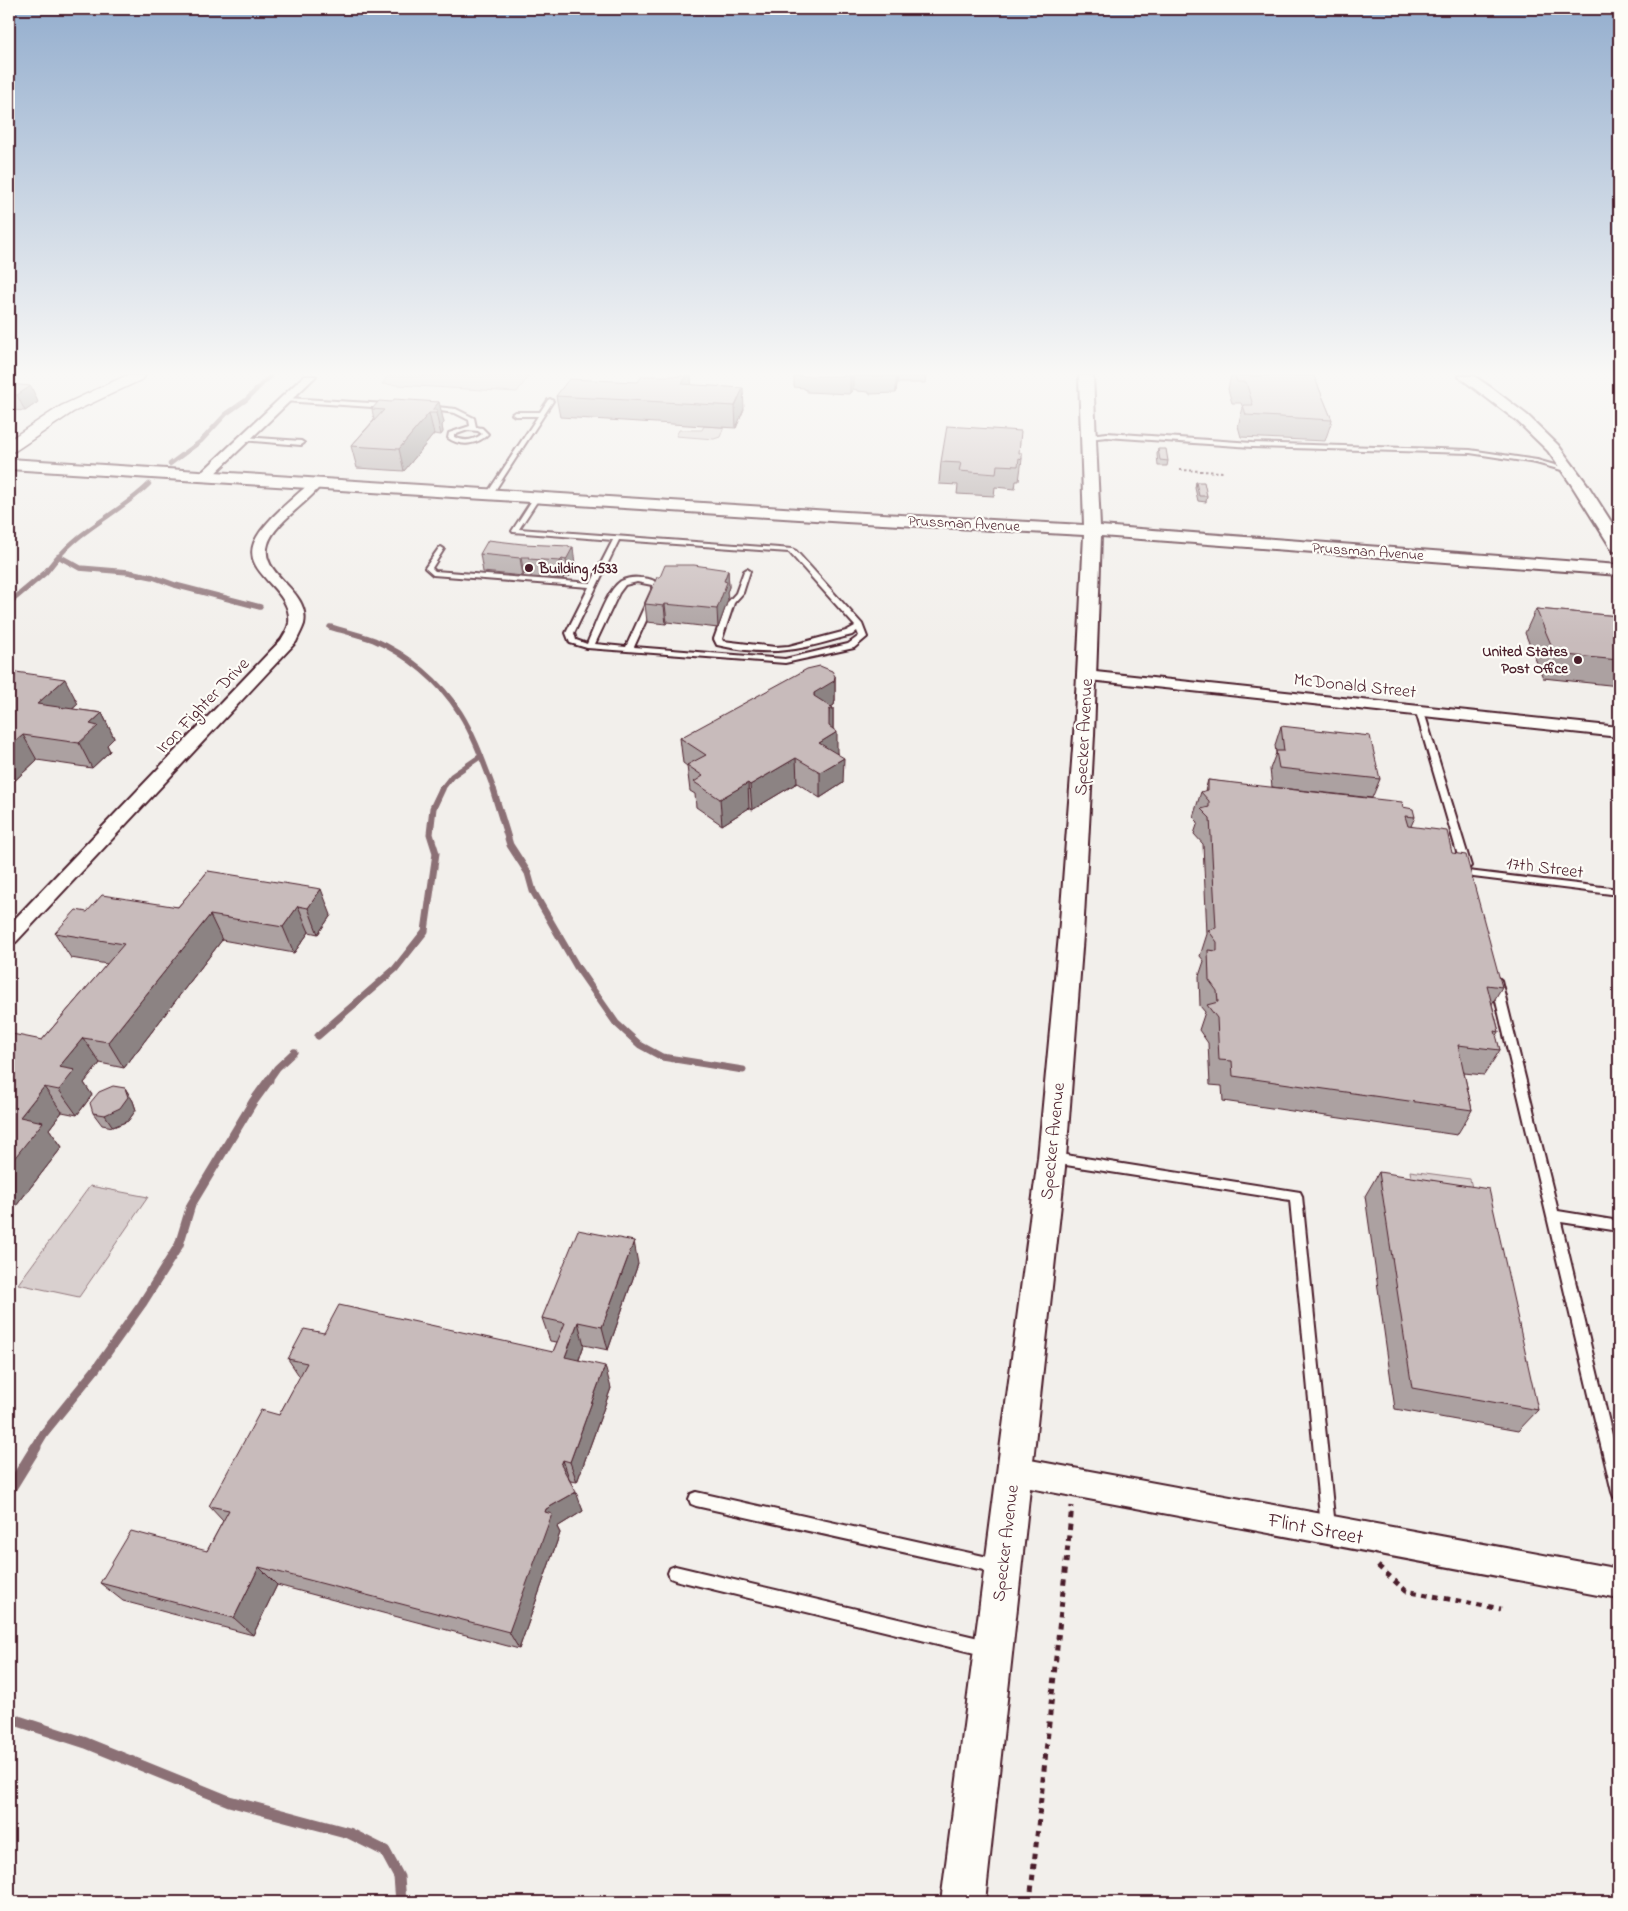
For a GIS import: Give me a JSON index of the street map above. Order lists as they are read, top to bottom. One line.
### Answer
{"streets":{"street":["Prussman Avenue","McDonald Street","Iron Fighter Drive","Specker Avenue","Flint Street"],"lane":["17th Street"]},"crossings":[["Prussman Avenue","Iron Fighter Drive"],["Prussman Avenue","Specker Avenue"],["McDonald Street","Specker Avenue"],["Specker Avenue","Flint Street"]],"places":["Building 1533","United States Post Office"]}
